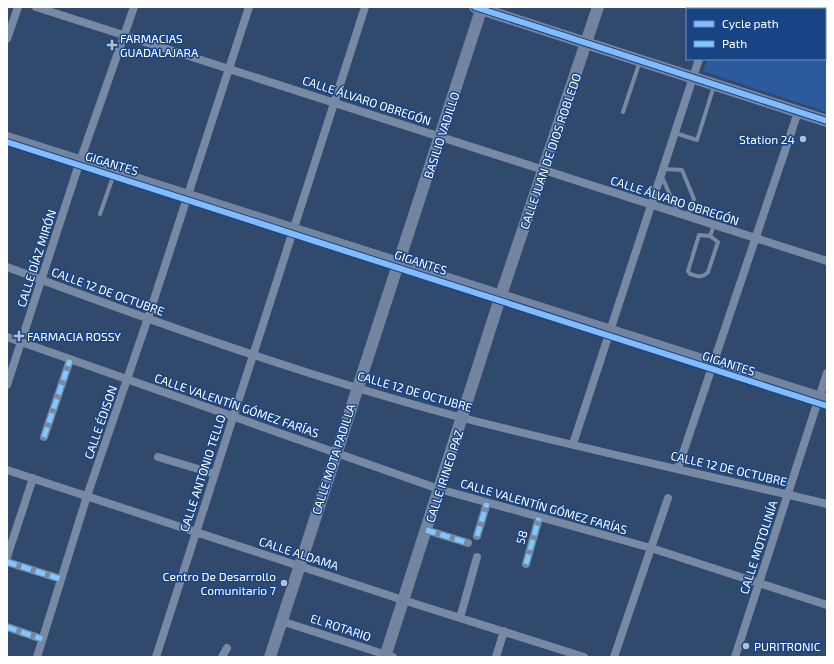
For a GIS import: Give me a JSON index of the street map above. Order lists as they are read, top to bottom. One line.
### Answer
{"streets":{"street":["CALLE ÁLVARO OBREGÓN","BASILIO VADILLO","CALLE JUAN DE DIOS ROBLEDO","CALLE DÍAZ MIRÓN","CALLE 12 DE OCTUBRE","CALLE VALENTÍN GÓMEZ FARÍAS","CALLE ÉDISON","CALLE MOTA PADILLA","CALLE ANTONIO TELLO","CALLE IRINEO PAZ","58","CALLE MOTOLINÍA","CALLE ALDAMA","EL ROTARIO"],"cycle path":["GIGANTES"]},"crossings":[["CALLE ÁLVARO OBREGÓN","BASILIO VADILLO"],["CALLE ÁLVARO OBREGÓN","CALLE JUAN DE DIOS ROBLEDO"],["CALLE ÁLVARO OBREGÓN","CALLE DÍAZ MIRÓN"],["CALLE ÁLVARO OBREGÓN","CALLE ÉDISON"],["CALLE ÁLVARO OBREGÓN","CALLE ANTONIO TELLO"],["BASILIO VADILLO","CALLE MOTA PADILLA"],["CALLE JUAN DE DIOS ROBLEDO","CALLE IRINEO PAZ"],["CALLE DÍAZ MIRÓN","CALLE 12 DE OCTUBRE"],["CALLE DÍAZ MIRÓN","CALLE VALENTÍN GÓMEZ FARÍAS"],["CALLE 12 DE OCTUBRE","CALLE ÉDISON"],["CALLE 12 DE OCTUBRE","CALLE MOTA PADILLA"],["CALLE 12 DE OCTUBRE","CALLE ANTONIO TELLO"],["CALLE 12 DE OCTUBRE","CALLE IRINEO PAZ"],["CALLE 12 DE OCTUBRE","CALLE MOTOLINÍA"],["CALLE VALENTÍN GÓMEZ FARÍAS","CALLE ÉDISON"],["CALLE VALENTÍN GÓMEZ FARÍAS","CALLE MOTA PADILLA"],["CALLE VALENTÍN GÓMEZ FARÍAS","CALLE ANTONIO TELLO"],["CALLE VALENTÍN GÓMEZ FARÍAS","CALLE IRINEO PAZ"],["CALLE VALENTÍN GÓMEZ FARÍAS","58"],["CALLE VALENTÍN GÓMEZ FARÍAS","CALLE MOTOLINÍA"],["CALLE ÉDISON","CALLE ALDAMA"],["CALLE MOTA PADILLA","CALLE ALDAMA"],["CALLE MOTA PADILLA","EL ROTARIO"],["CALLE ANTONIO TELLO","CALLE ALDAMA"],["CALLE IRINEO PAZ","CALLE ALDAMA"],["CALLE IRINEO PAZ","EL ROTARIO"]],"places":{"health":["FARMACIAS GUADALAJARA","FARMACIA ROSSY"],"other":["Station 24","Centro De Desarrollo Comunitario 7","PURITRONIC"]},"legend":["Cycle path","Path"]}
